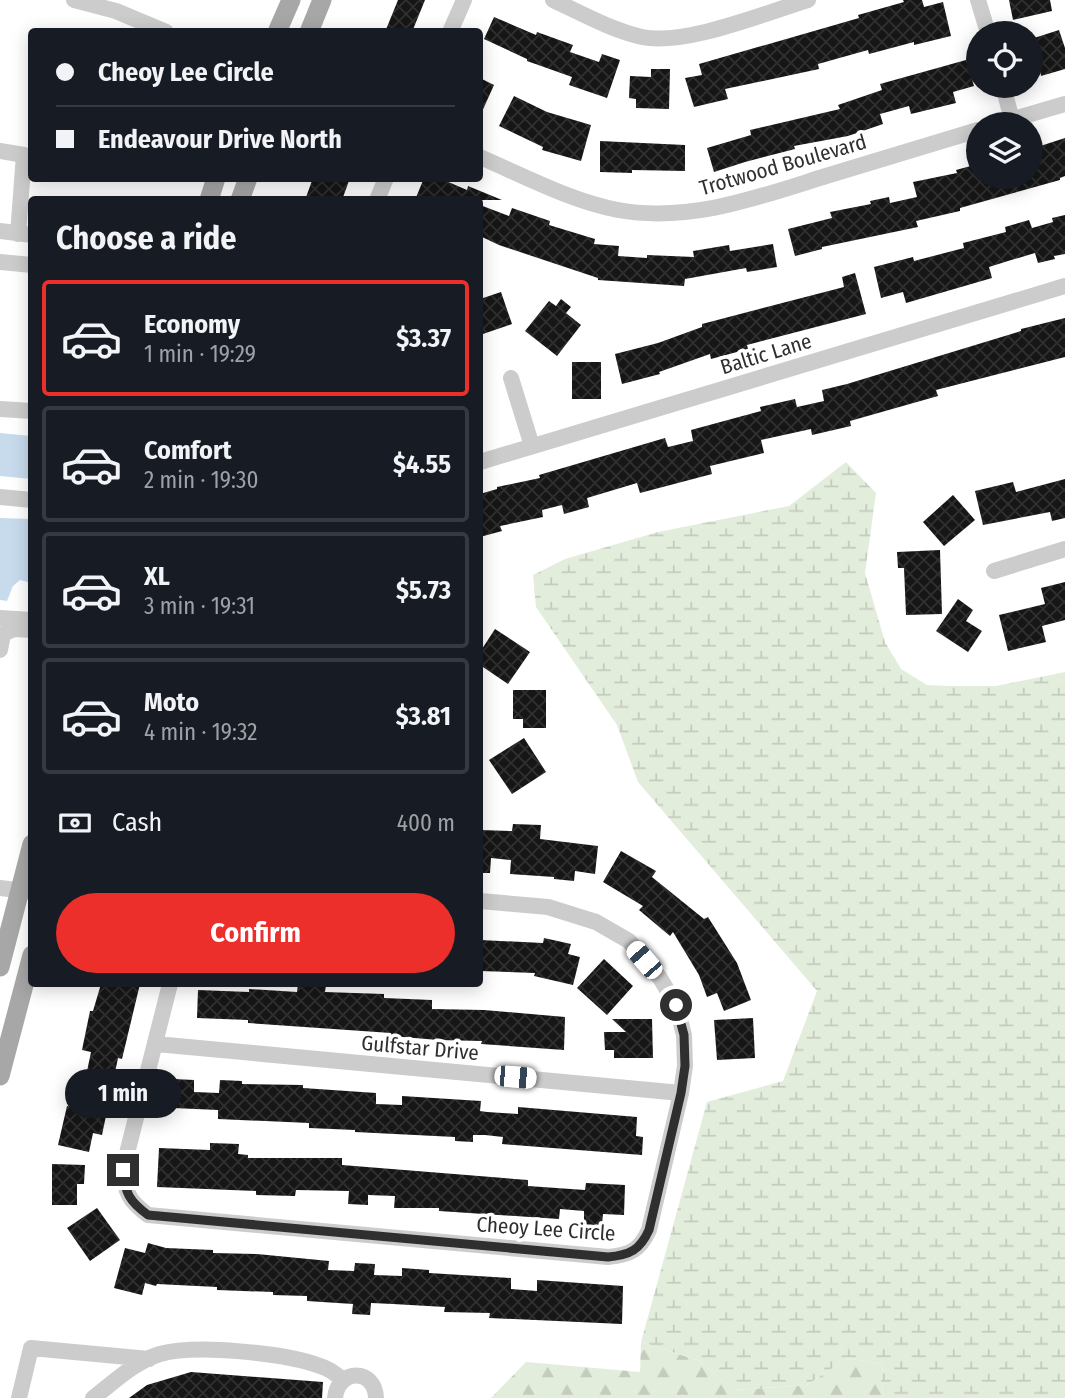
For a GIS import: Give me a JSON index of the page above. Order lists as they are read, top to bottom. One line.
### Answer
{"streets":{"street":["Trotwood Boulevard","Baltic Lane","Gulfstar Drive","Cheoy Lee Circle"]},"crossings":[["Gulfstar Drive","Cheoy Lee Circle"]],"page":{"banner":["Cheoy Lee Circle","Endeavour Drive North"],"heading":"Choose a ride","list":[{"name":"Economy","note":"1 min · 19:29","value":"$3.37"},{"name":"Comfort","note":"2 min · 19:30","value":"$4.55"},{"name":"XL","note":"3 min · 19:31","value":"$5.73"},{"name":"Moto","note":"4 min · 19:32","value":"$3.81"}],"pay":["Cash","400 m"],"buttons":"Confirm","bubble":"1 min"}}
